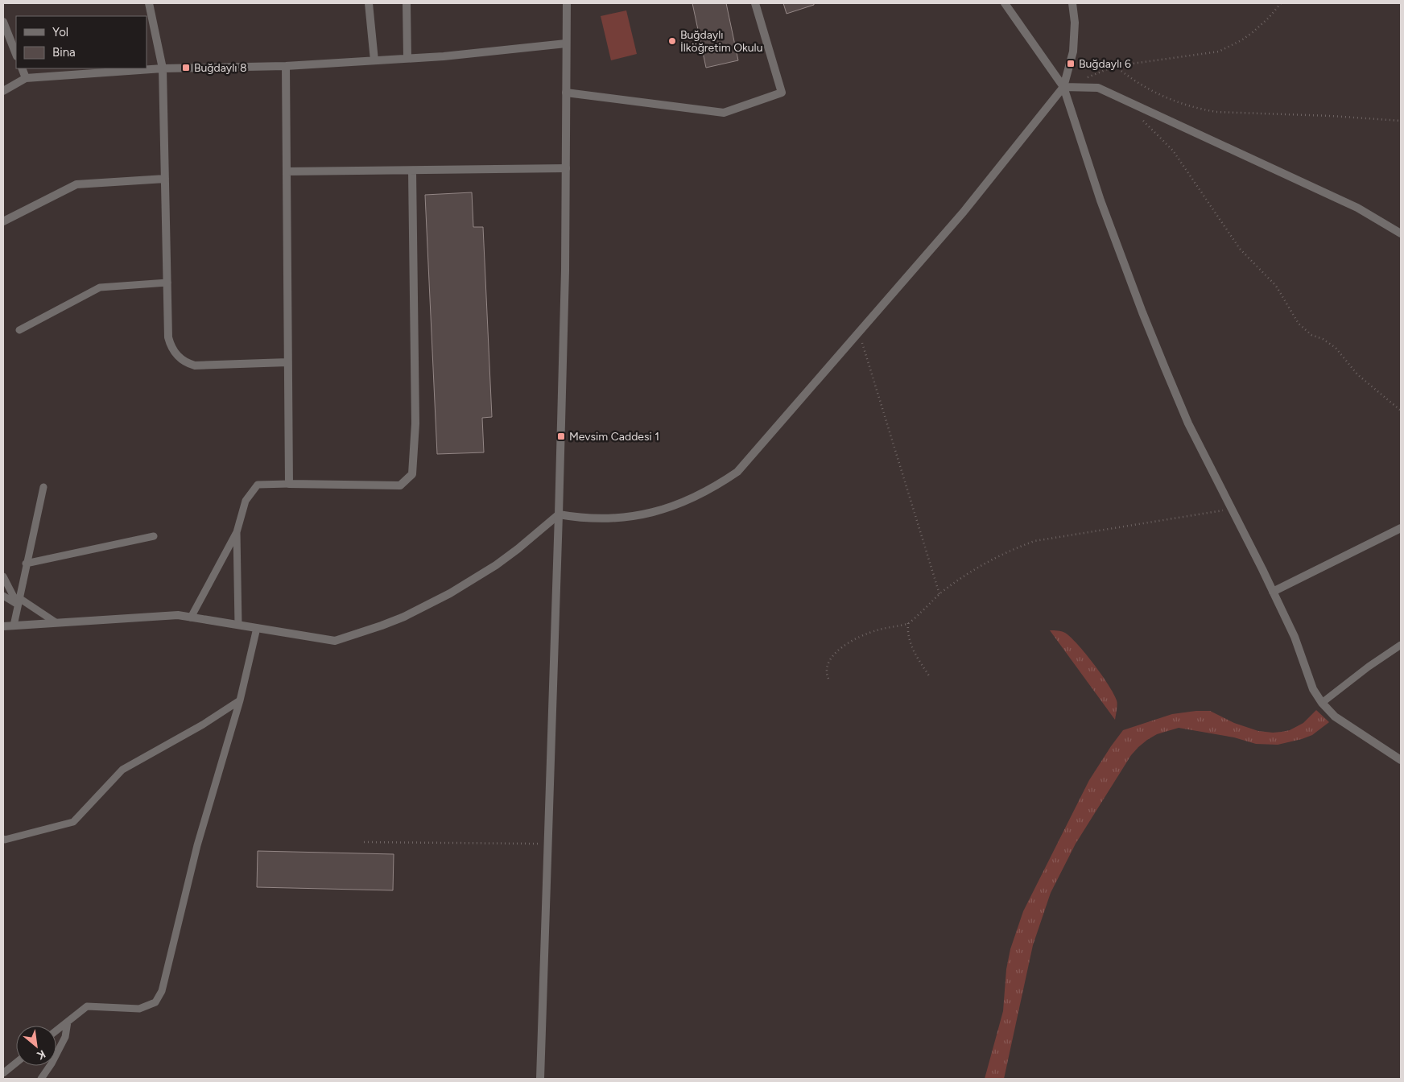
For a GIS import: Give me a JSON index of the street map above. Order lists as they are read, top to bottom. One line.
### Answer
{"places":{"other":["Buğdaylı İlköğretim Okulu"],"transit":["Buğdaylı 6","Buğdaylı 8","Mevsim Caddesi 1"]},"legend":["Yol","Bina"],"north":"bottom right"}
